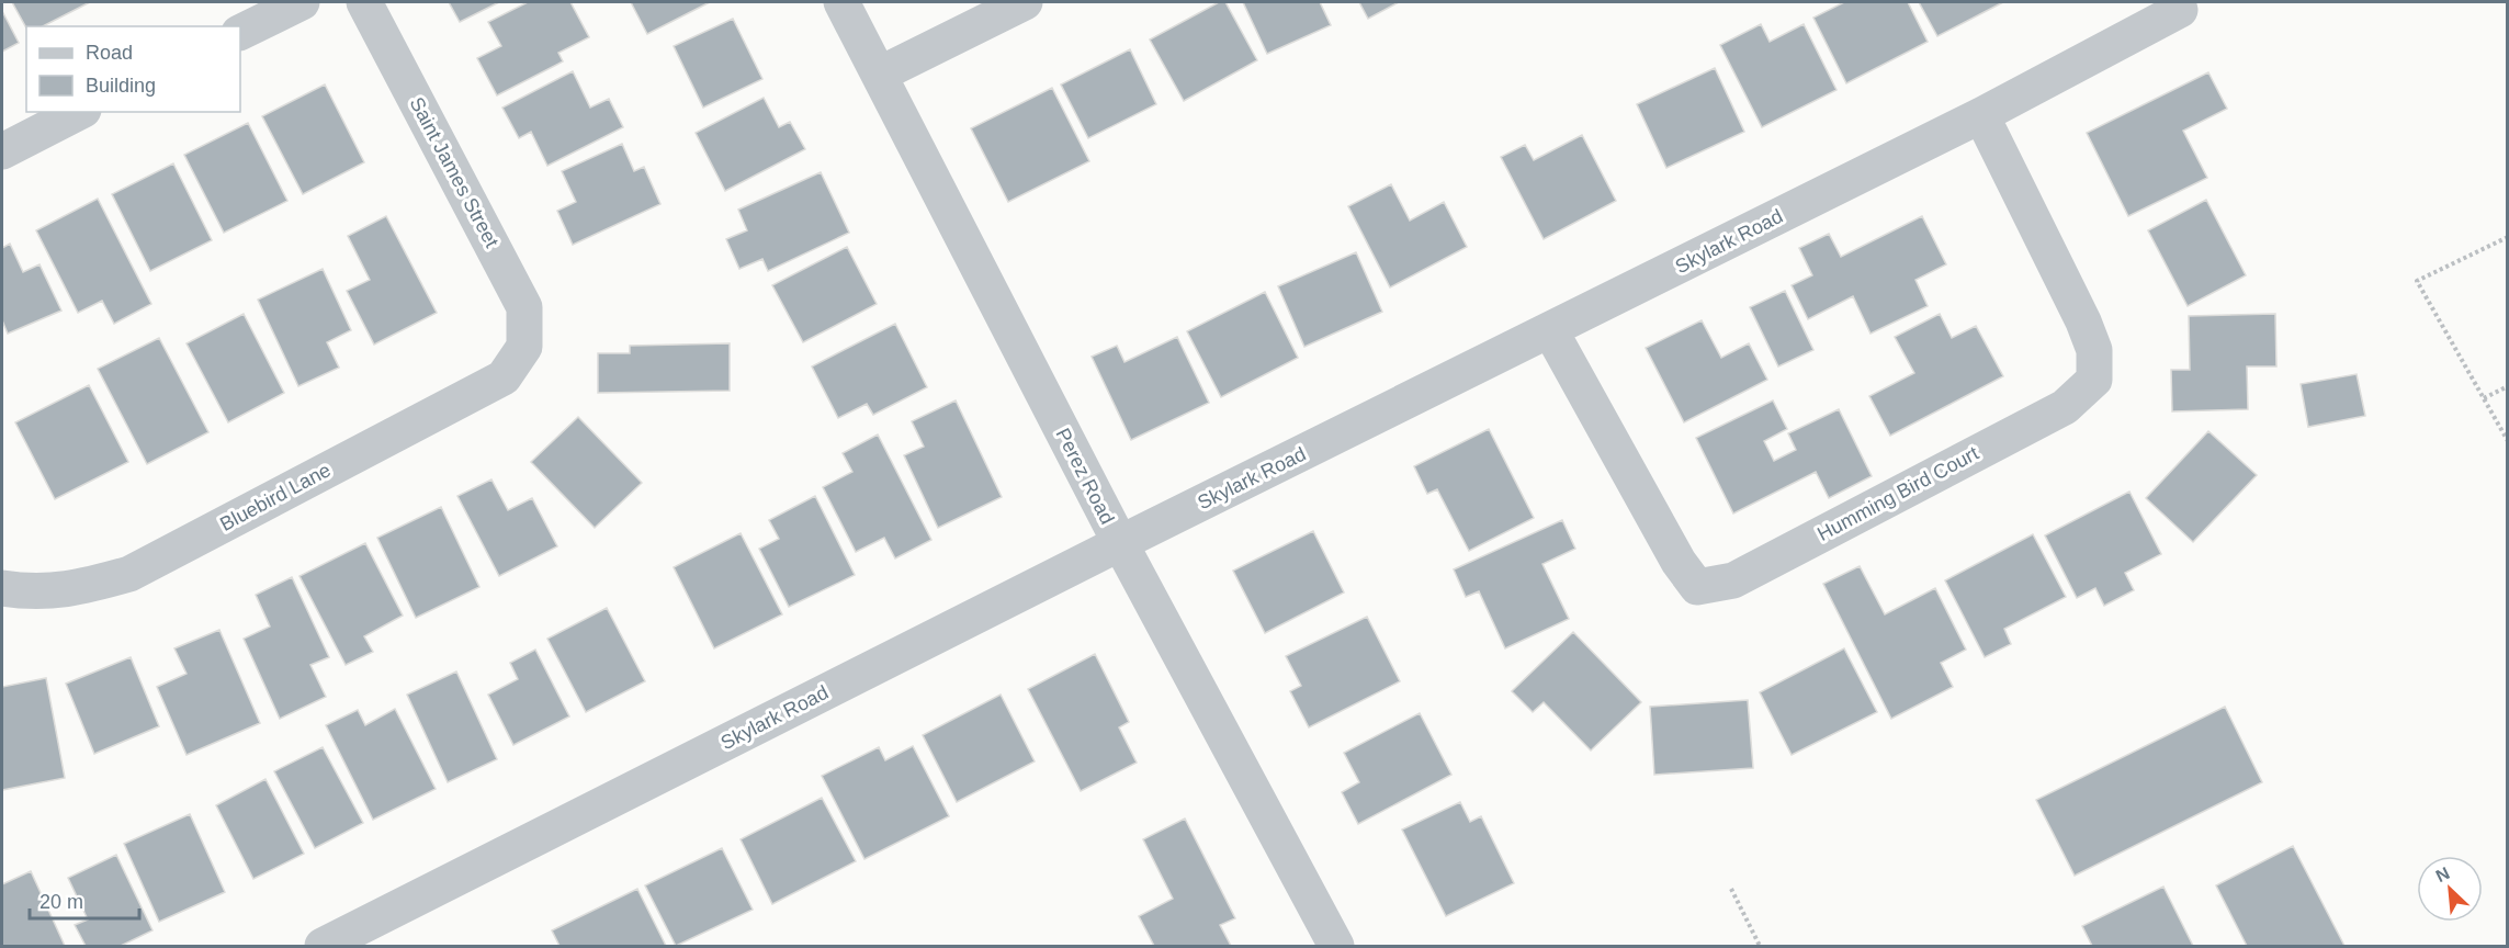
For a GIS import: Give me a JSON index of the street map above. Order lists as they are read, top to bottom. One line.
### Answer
{"streets":{"street":["Saint James Street","Skylark Road","Perez Road","Humming Bird Court","Bluebird Lane"]},"crossings":[["Saint James Street","Bluebird Lane"],["Skylark Road","Perez Road"],["Skylark Road","Humming Bird Court"]],"legend":["Road","Building"],"scale_bar":"20 m","north":"top left"}
